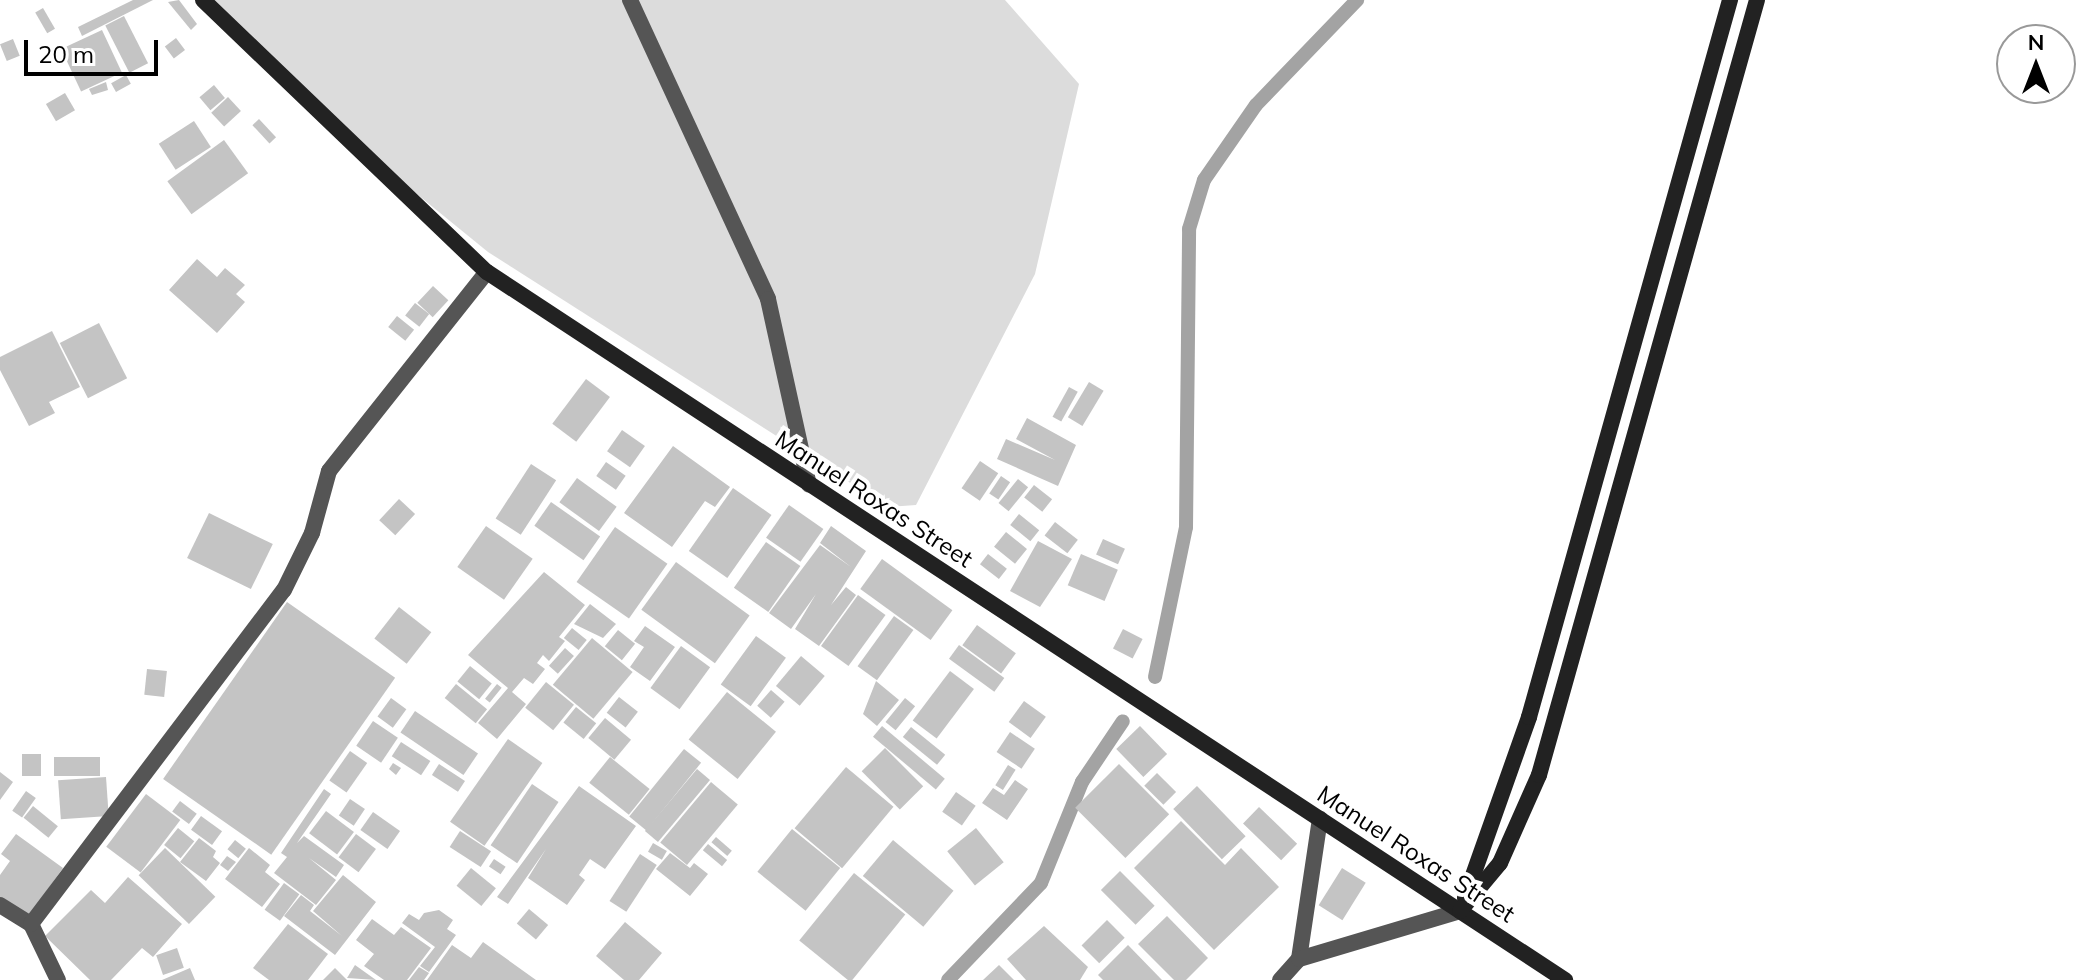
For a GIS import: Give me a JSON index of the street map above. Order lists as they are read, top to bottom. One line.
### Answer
{"streets":{"street":["Manuel Roxas Street"]},"scale_bar":"20 m","north":"top"}
